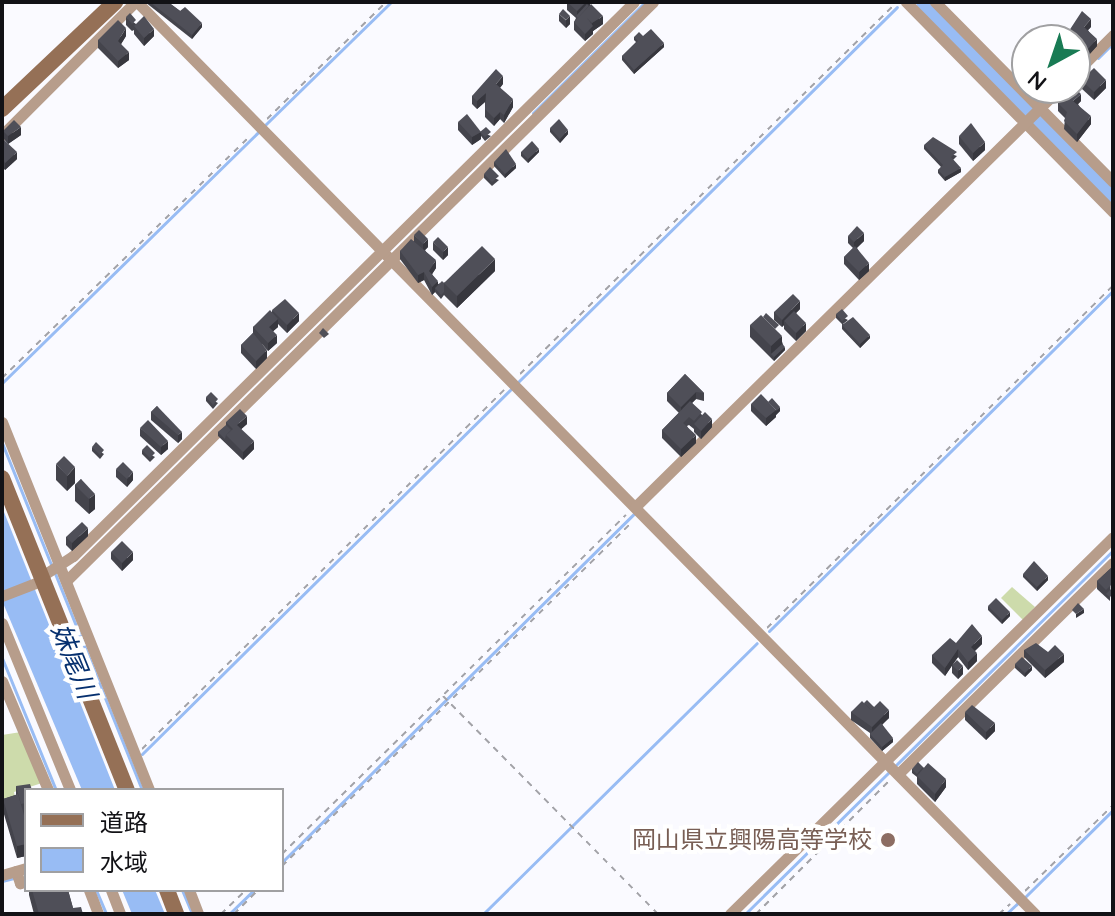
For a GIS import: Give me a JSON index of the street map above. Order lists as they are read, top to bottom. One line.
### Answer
{"water":["妹尾川"],"places":["岡山県立興陽高等学校"],"legend":["道路","水域"],"north":"bottom left"}
